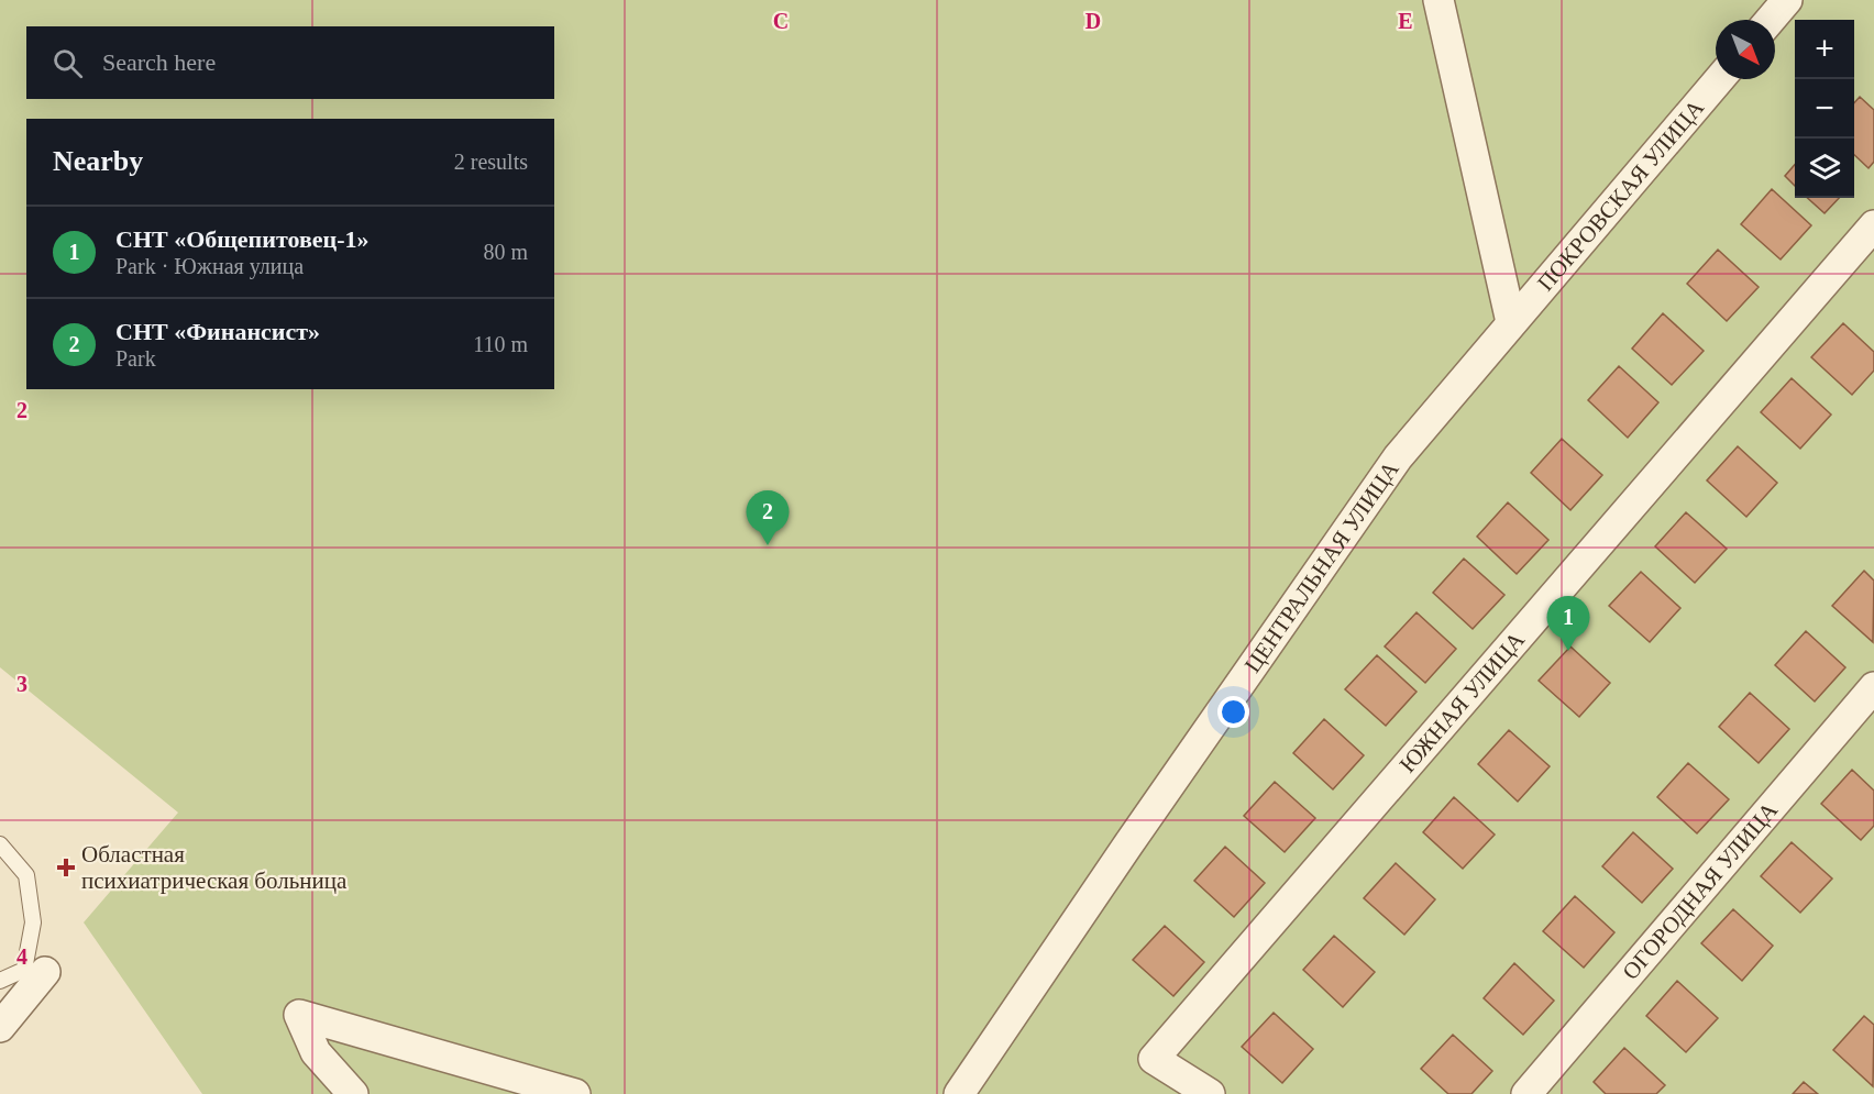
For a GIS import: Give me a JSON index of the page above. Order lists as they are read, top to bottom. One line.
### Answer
{"streets":{"street":["ПОКРОВСКАЯ УЛИЦА","ЦЕНТРАЛЬНАЯ УЛИЦА","ЮЖНАЯ УЛИЦА","ОГОРОДНАЯ УЛИЦА"]},"crossings":[["ПОКРОВСКАЯ УЛИЦА","ЦЕНТРАЛЬНАЯ УЛИЦА"]],"places":{"health":["Областная психиатрическая больница"]},"north":"bottom right","page":{"map_buttons":["+","−"],"search":"Search here","heading":["Nearby","2 results"],"list":[{"mark":"1","name":"СНТ «Общепитовец-1»","note":"Park · Южная улица","value":"80 m"},{"mark":"2","name":"СНТ «Финансист»","note":"Park","value":"110 m"}],"pins":["2","1"]},"grid":{"columns":["C","D","E"],"rows":["2","3","4"]}}
